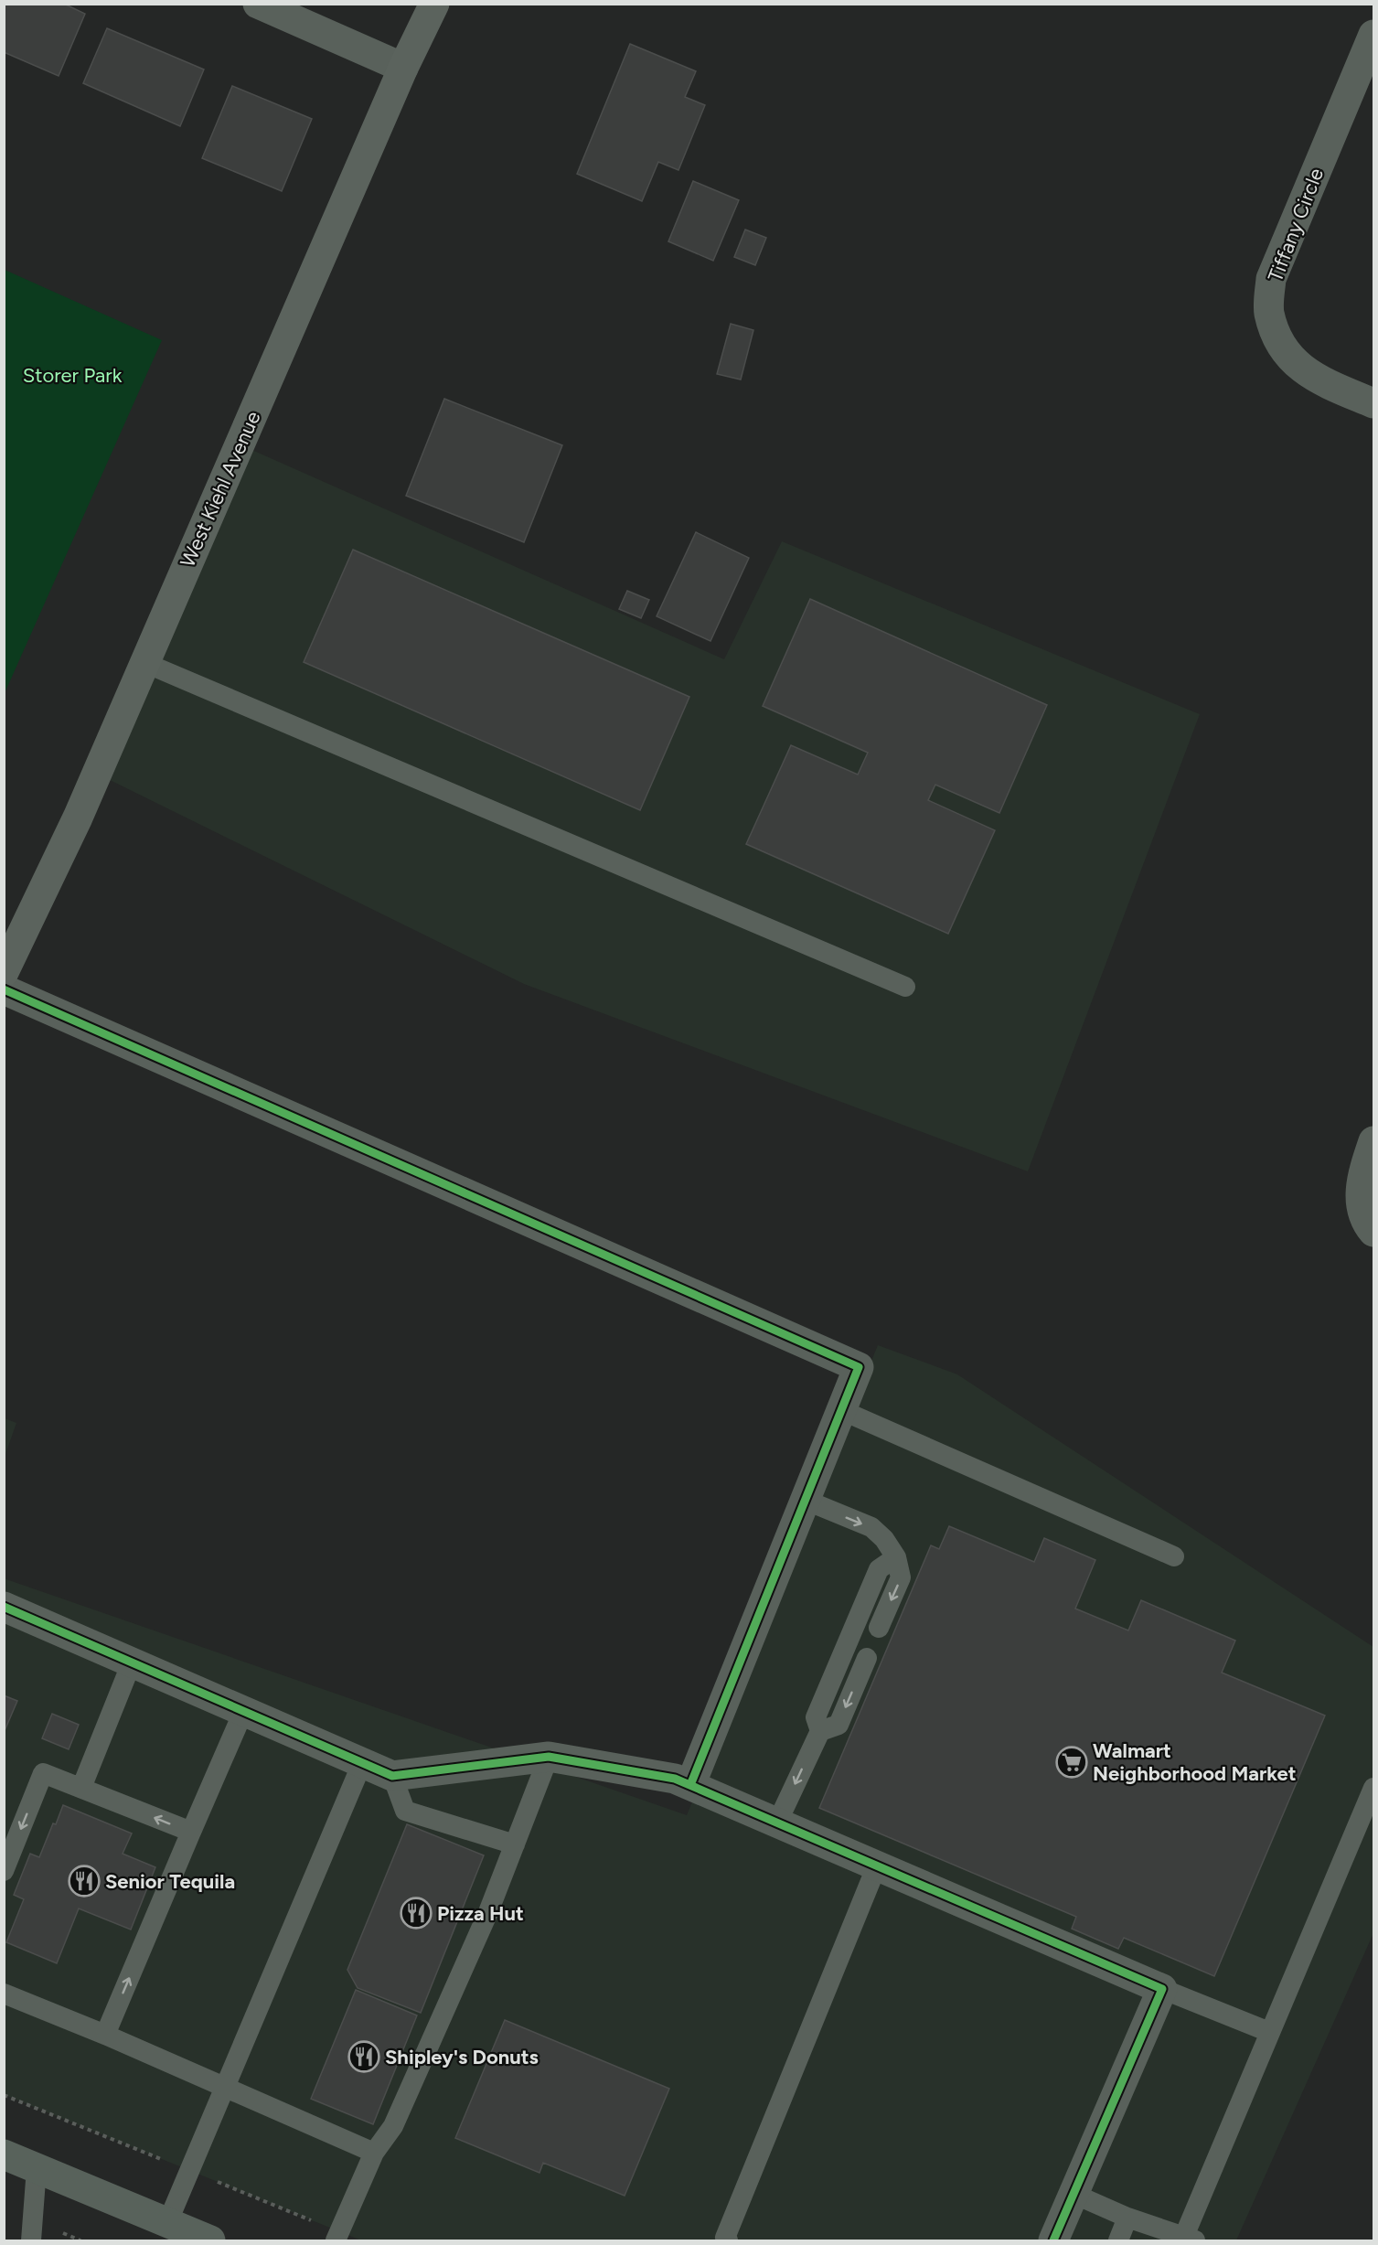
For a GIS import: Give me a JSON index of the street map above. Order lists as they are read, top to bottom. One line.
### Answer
{"streets":{"street":["Tiffany Circle","West Kiehl Avenue"]},"parks":["Storer Park"],"places":{"supermarket":["Walmart Neighborhood Market"],"restaurant":["Senior Tequila","Pizza Hut","Shipley's Donuts"]}}
